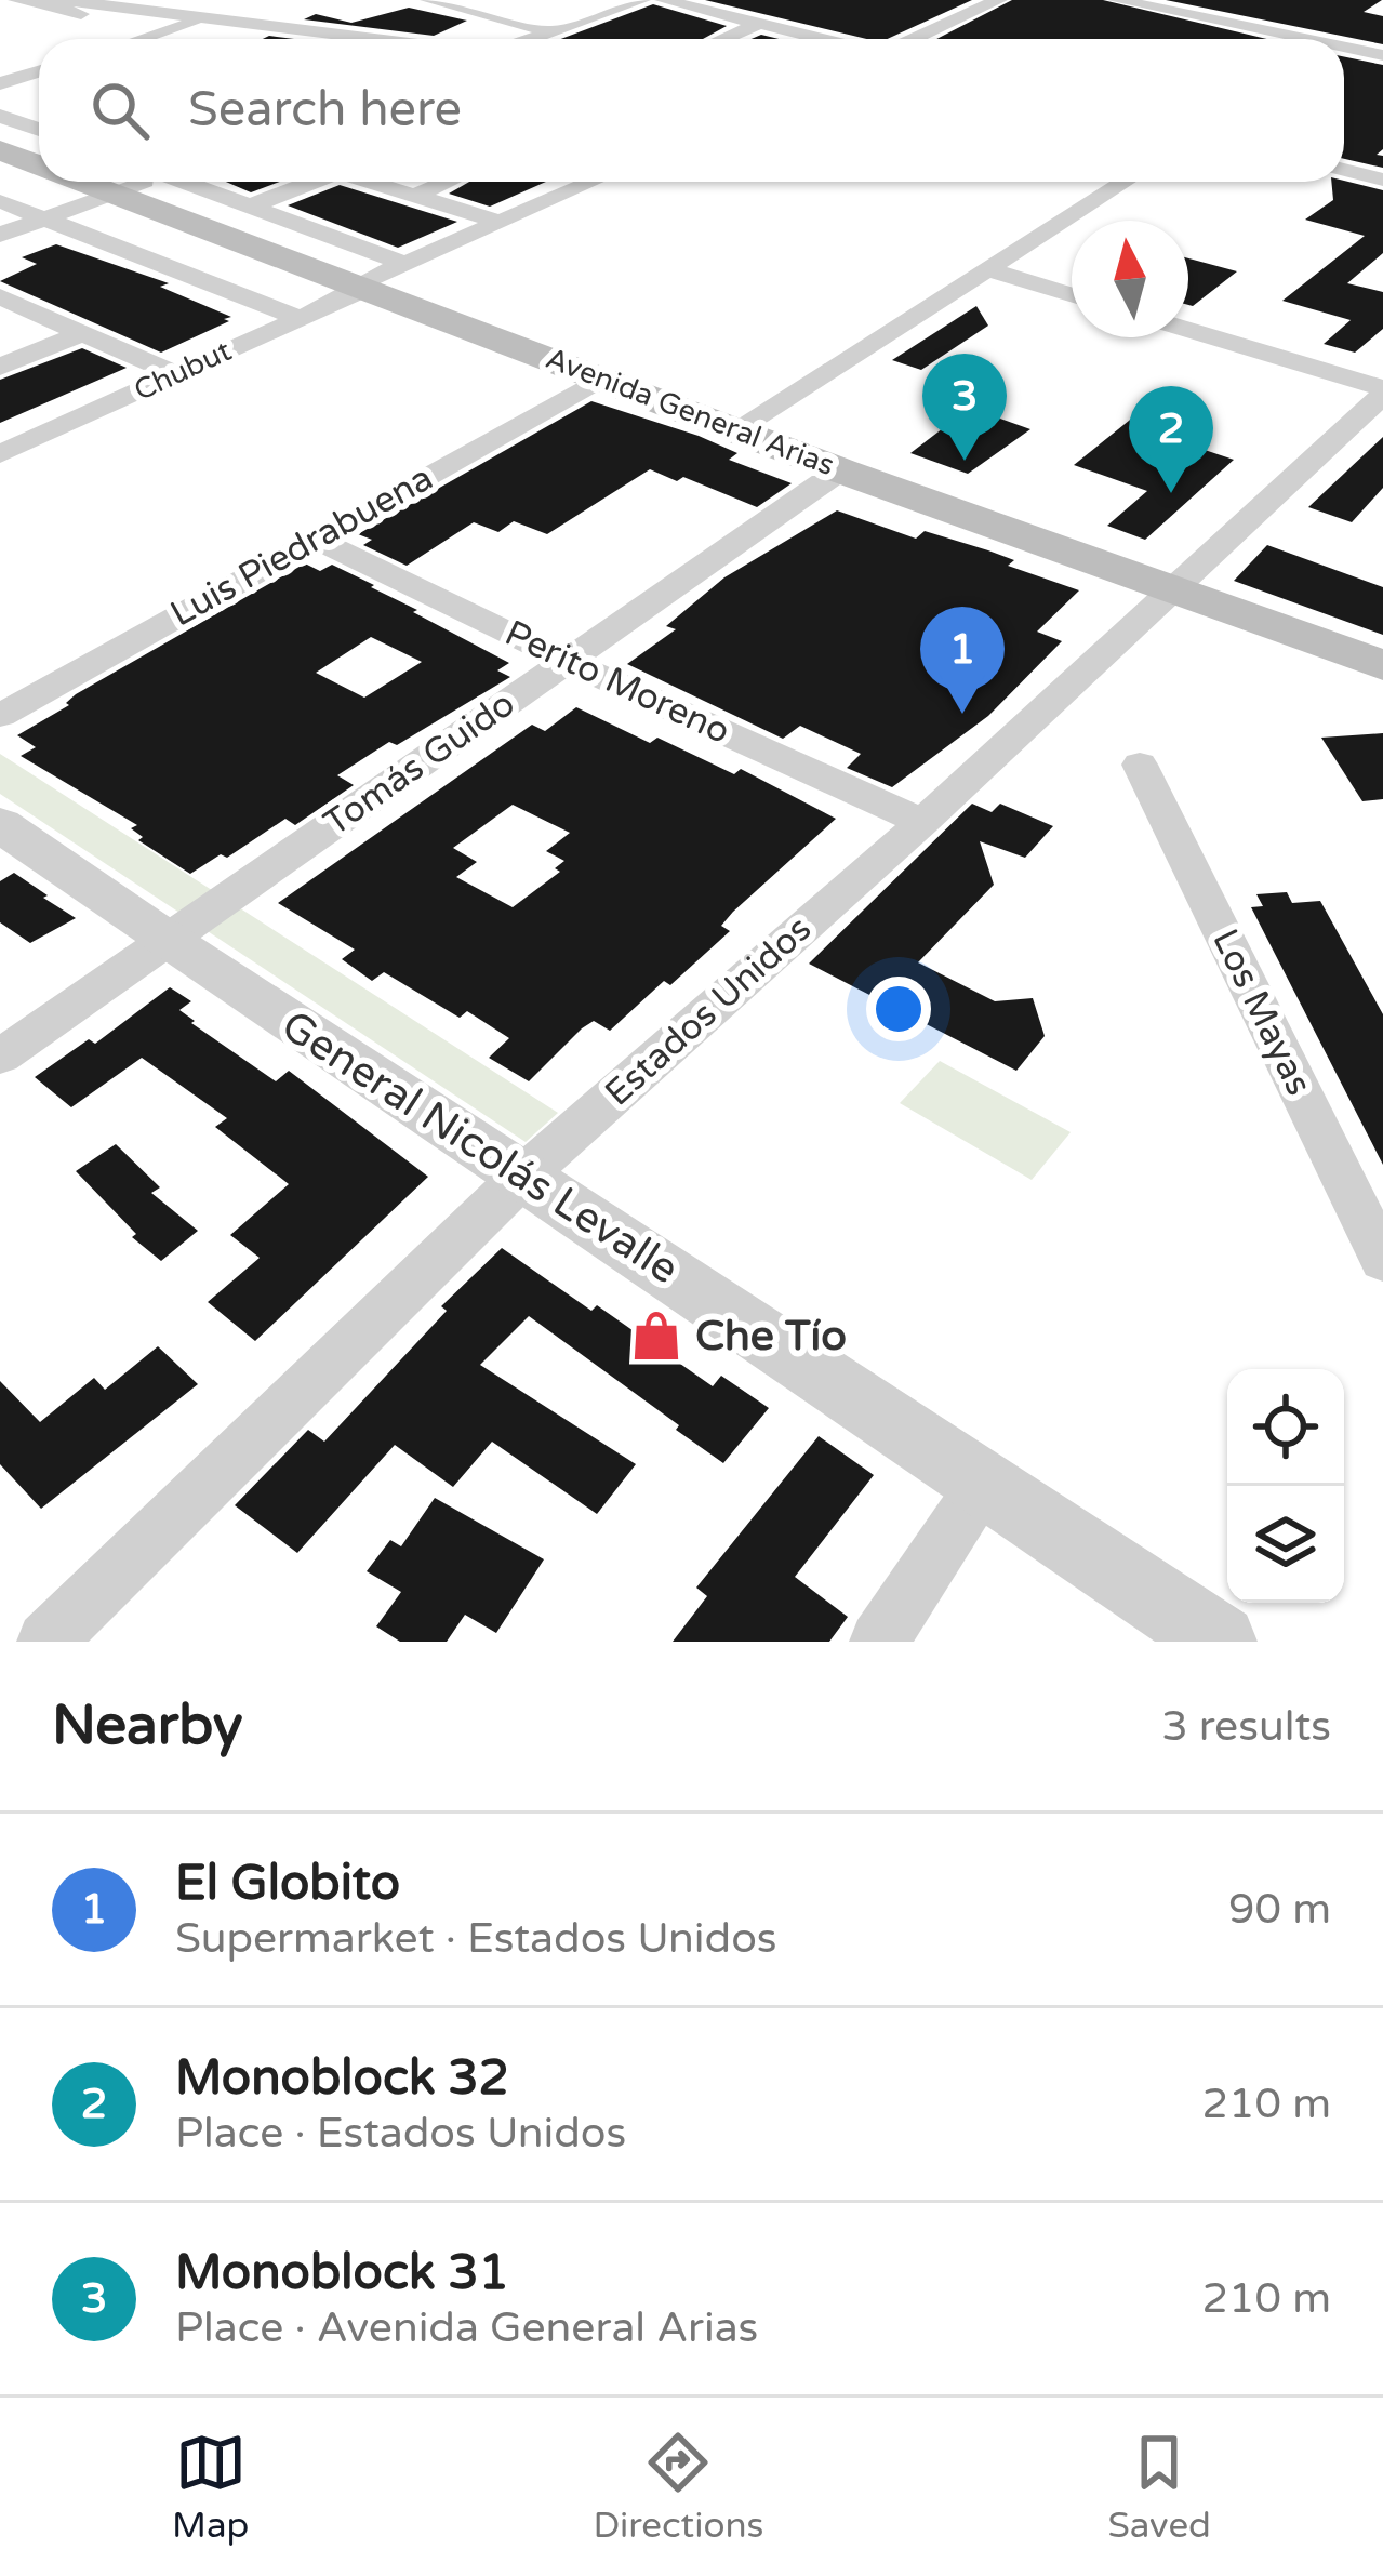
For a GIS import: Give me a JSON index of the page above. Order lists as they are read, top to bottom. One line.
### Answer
{"streets":{"main road":["Avenida General Arias"],"street":["Chubut","Luis Piedrabuena","Perito Moreno","Tomás Guido","Estados Unidos","Los Mayas","General Nicolás Levalle"]},"crossings":[["Chubut","Avenida General Arias"],["Avenida General Arias","Luis Piedrabuena"],["Avenida General Arias","Tomás Guido"],["Avenida General Arias","Estados Unidos"],["Luis Piedrabuena","Perito Moreno"],["Perito Moreno","Tomás Guido"],["Perito Moreno","Estados Unidos"],["Tomás Guido","General Nicolás Levalle"],["Estados Unidos","General Nicolás Levalle"]],"places":{"shop":["Che Tío"]},"north":"top","page":{"search":"Search here","pins":["3","2","1"],"heading":["Nearby","3 results"],"list":[{"mark":"1","name":"El Globito","note":"Supermarket · Estados Unidos","value":"90 m"},{"mark":"2","name":"Monoblock 32","note":"Place · Estados Unidos","value":"210 m"},{"mark":"3","name":"Monoblock 31","note":"Place · Avenida General Arias","value":"210 m"}],"nav":["Map","Directions","Saved"]}}
